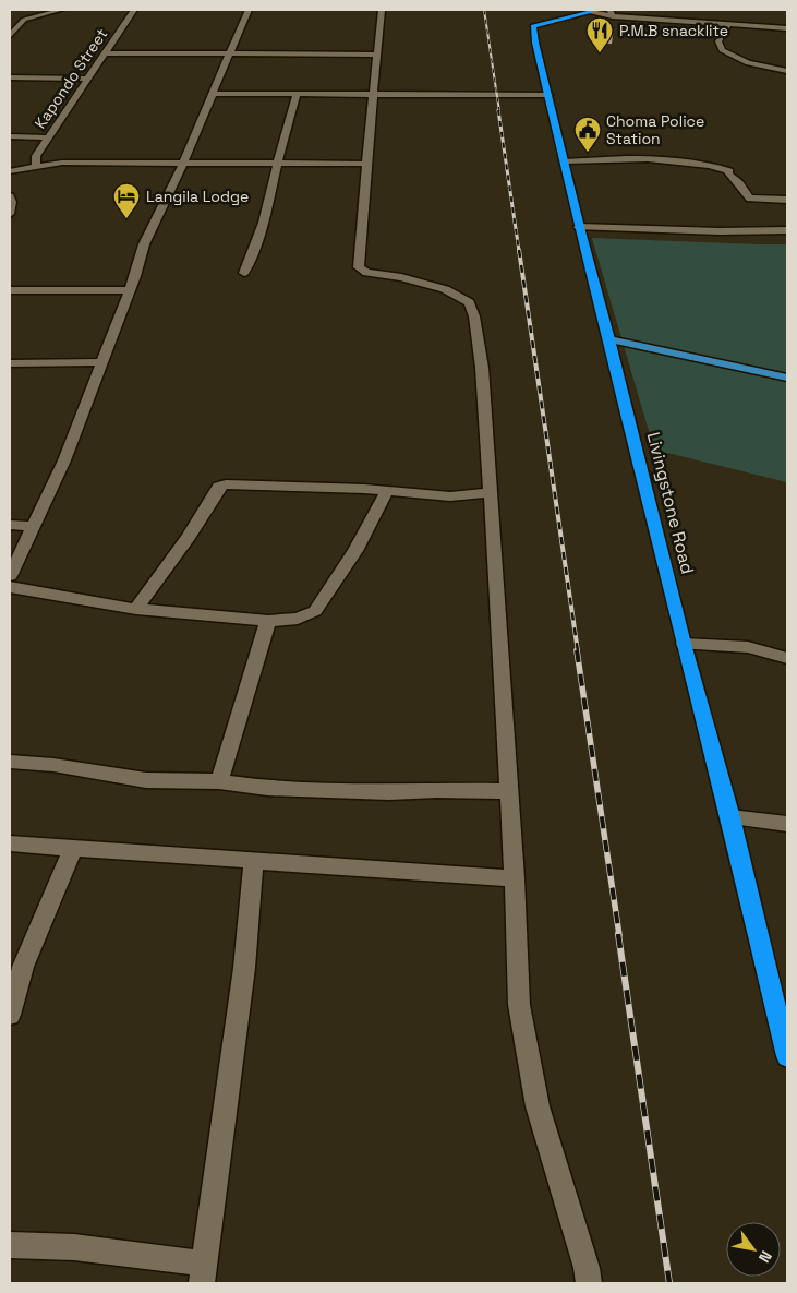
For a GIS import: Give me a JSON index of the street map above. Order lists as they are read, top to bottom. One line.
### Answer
{"streets":{"highway":["Livingstone Road"],"street":["Kapondo Street"]},"places":{"restaurant":["P.M.B snacklite"],"public building":["Choma Police Station"],"hotel":["Langila Lodge"]},"north":"bottom right"}
